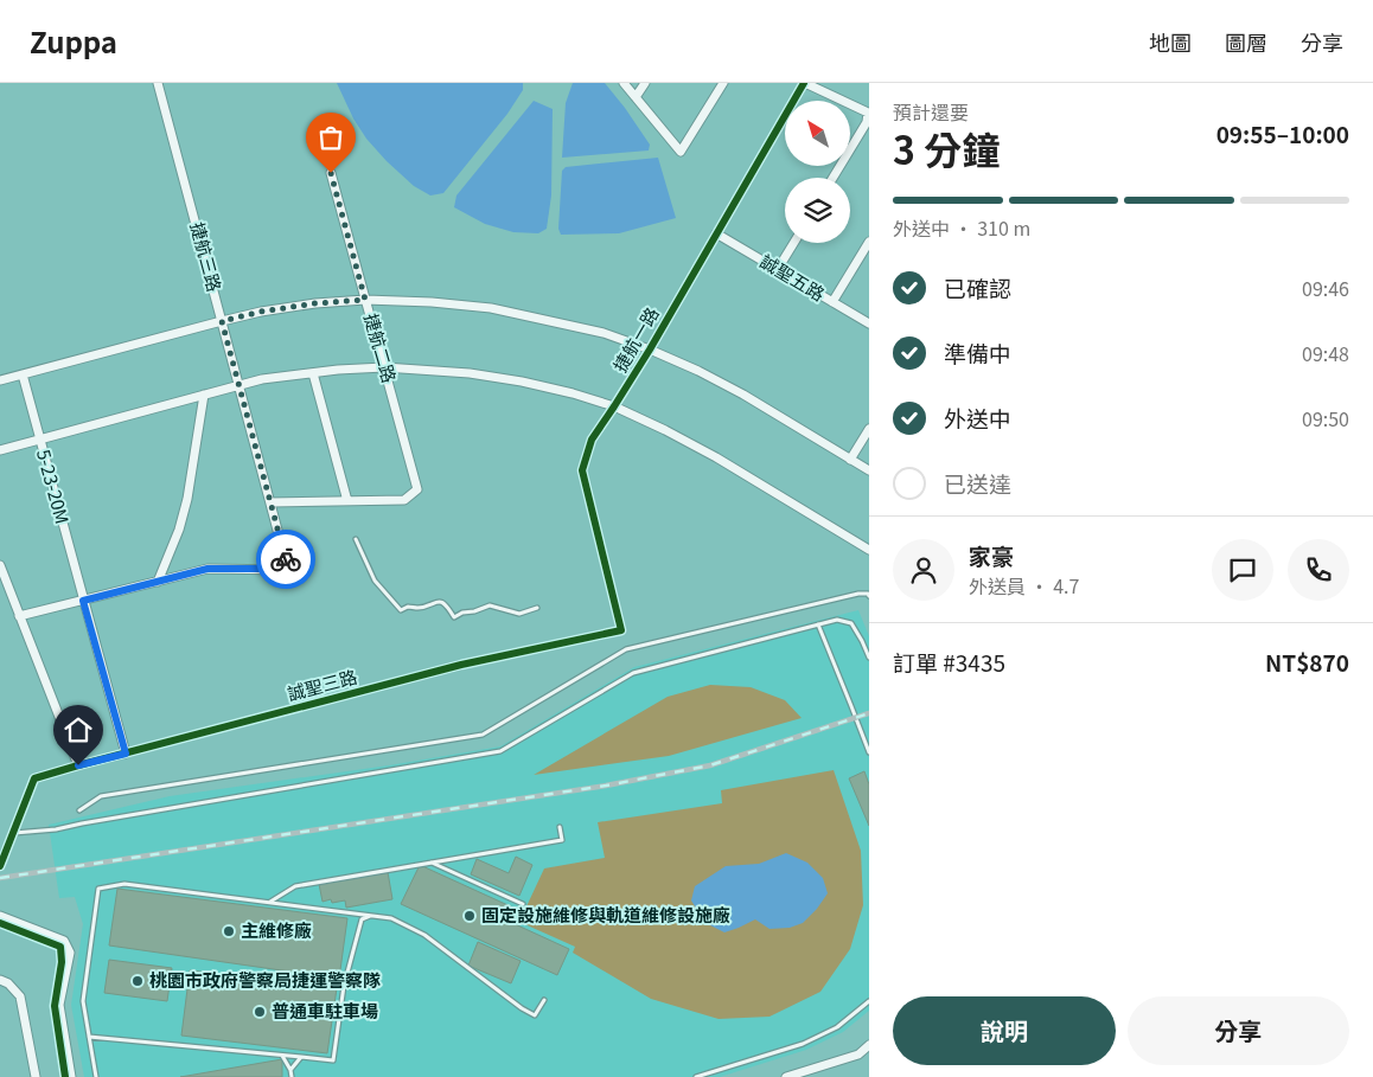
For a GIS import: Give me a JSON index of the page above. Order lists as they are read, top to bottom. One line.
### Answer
{"streets":{"street":["捷航三路","誠聖五路","捷航一路","捷航二路","5-23-20M","誠聖三路"]},"crossings":[["誠聖五路","捷航一路"],["捷航一路","誠聖三路"],["5-23-20M","誠聖三路"]],"places":["固定設施維修與軌道維修設施廠","主維修廠","桃園市政府警察局捷運警察隊","普通車駐車場"],"north":"top left","page":{"header":"Zuppa","nav":["地圖","圖層","分享"],"heading":["3 分鐘","預計還要","09:55–10:00"],"panel":["家豪","外送員 · 4.7","訂單 #3435","NT$870"],"bar":"外送中 · 310 m","list":[["已確認","09:46"],["準備中","09:48"],["外送中","09:50"],"已送達"],"buttons":["說明","分享"]}}
